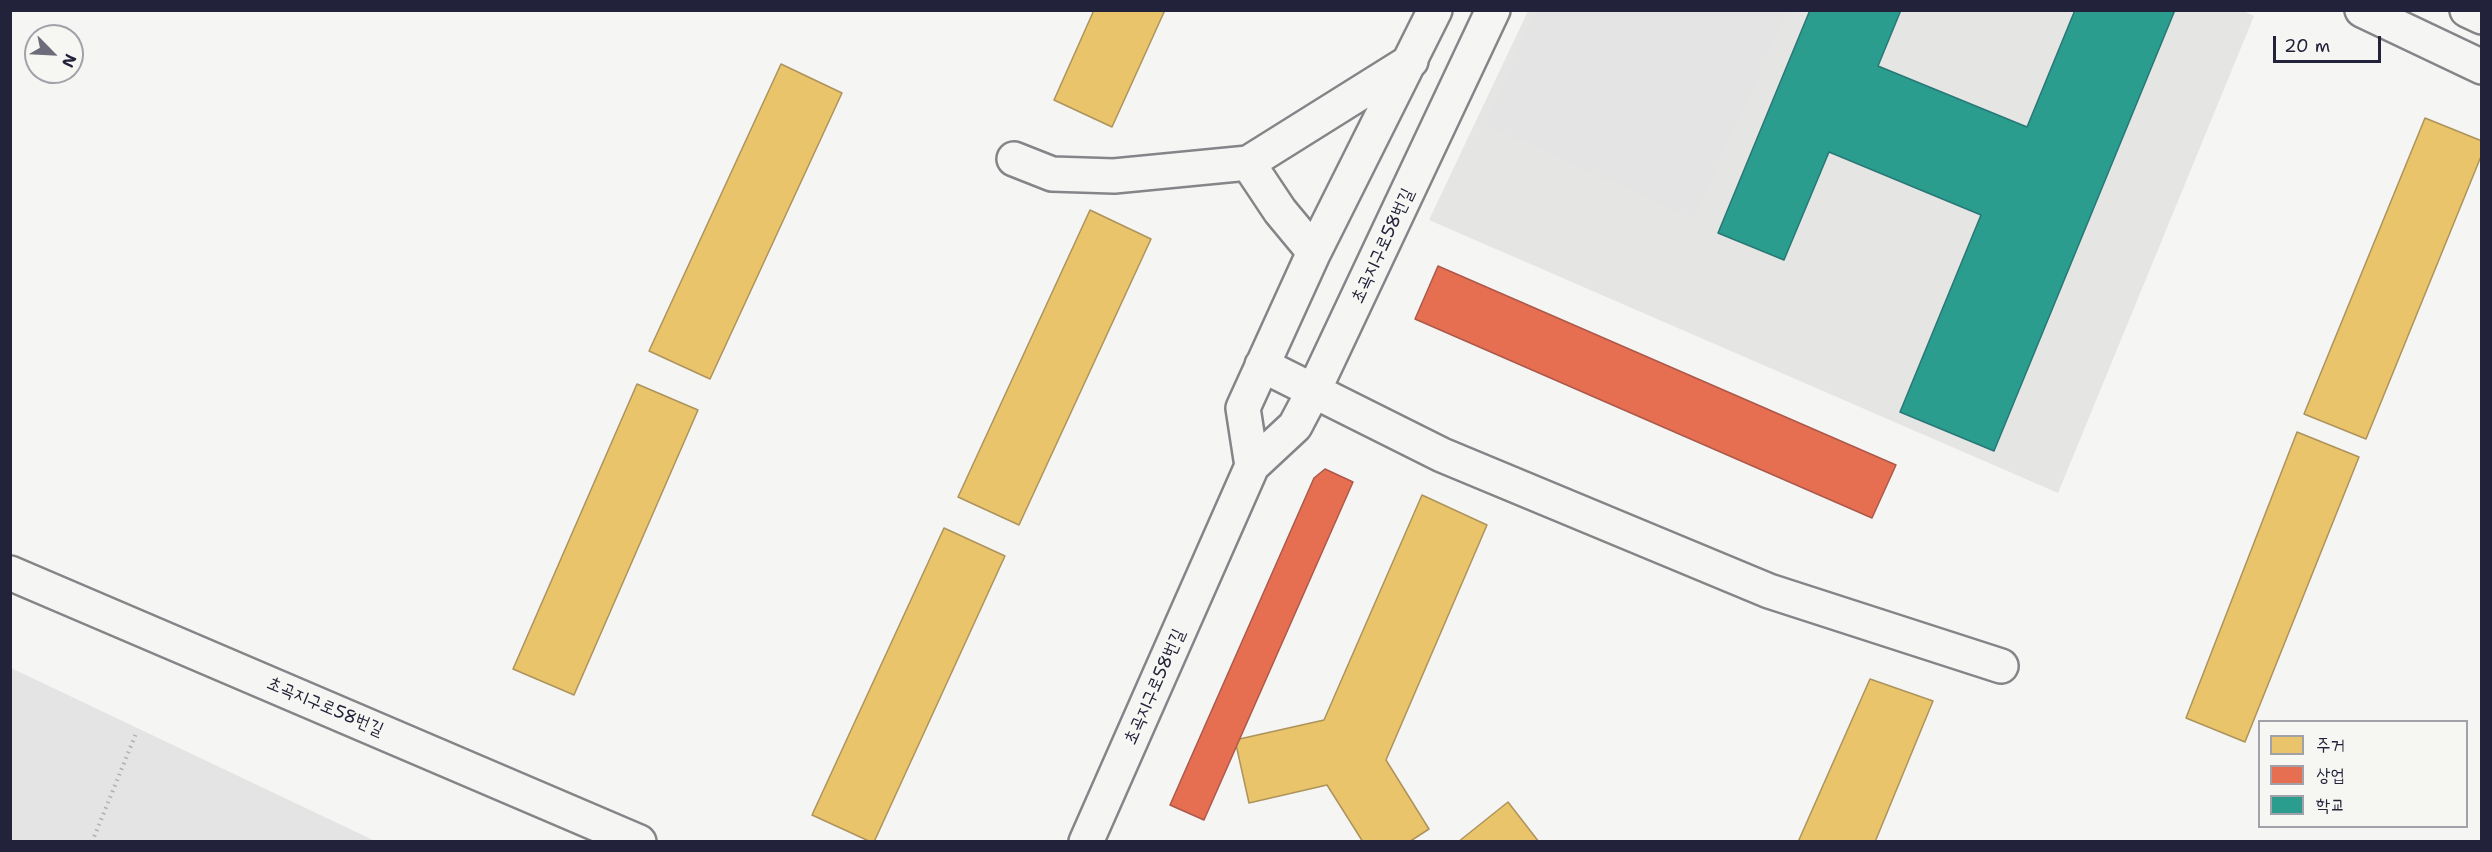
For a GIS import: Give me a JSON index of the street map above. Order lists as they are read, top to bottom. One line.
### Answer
{"streets":{"street":["초곡지구로58번길"]},"legend":["주거","상업","학교"],"scale_bar":"20 m","north":"bottom right"}
